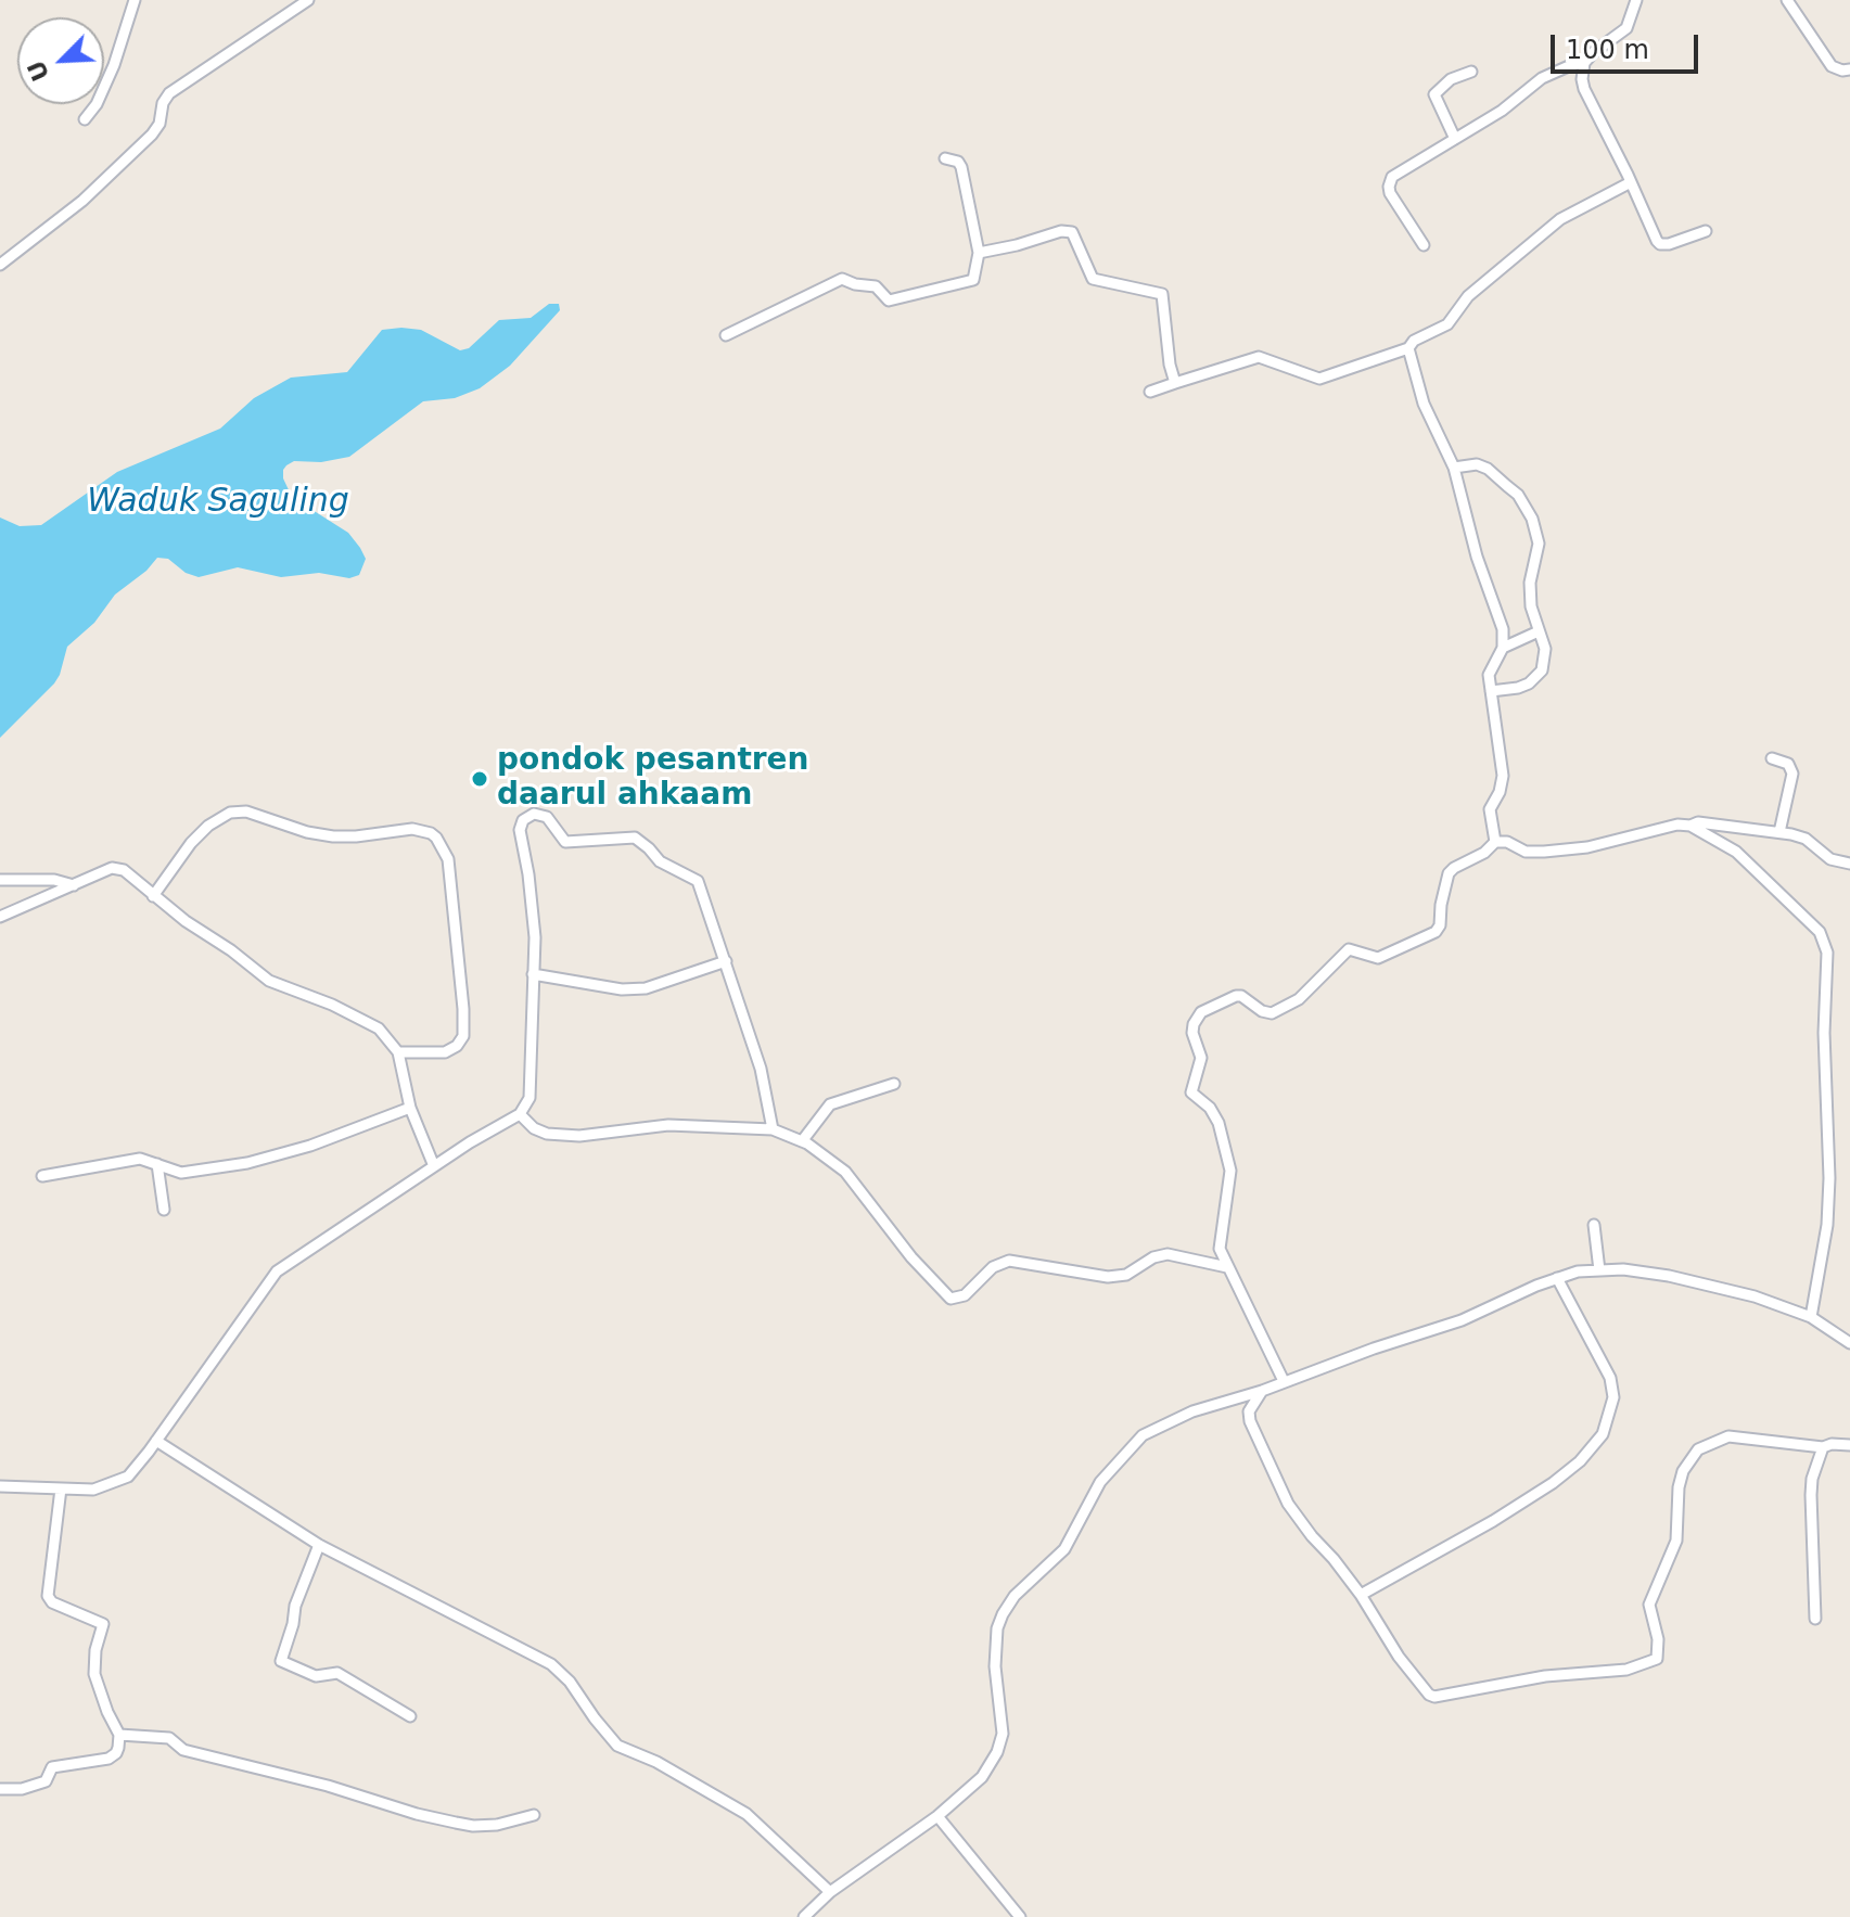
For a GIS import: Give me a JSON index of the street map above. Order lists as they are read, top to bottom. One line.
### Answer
{"water":["Waduk Saguling"],"places":["pondok pesantren daarul ahkaam"],"scale_bar":"100 m","north":"bottom left"}
